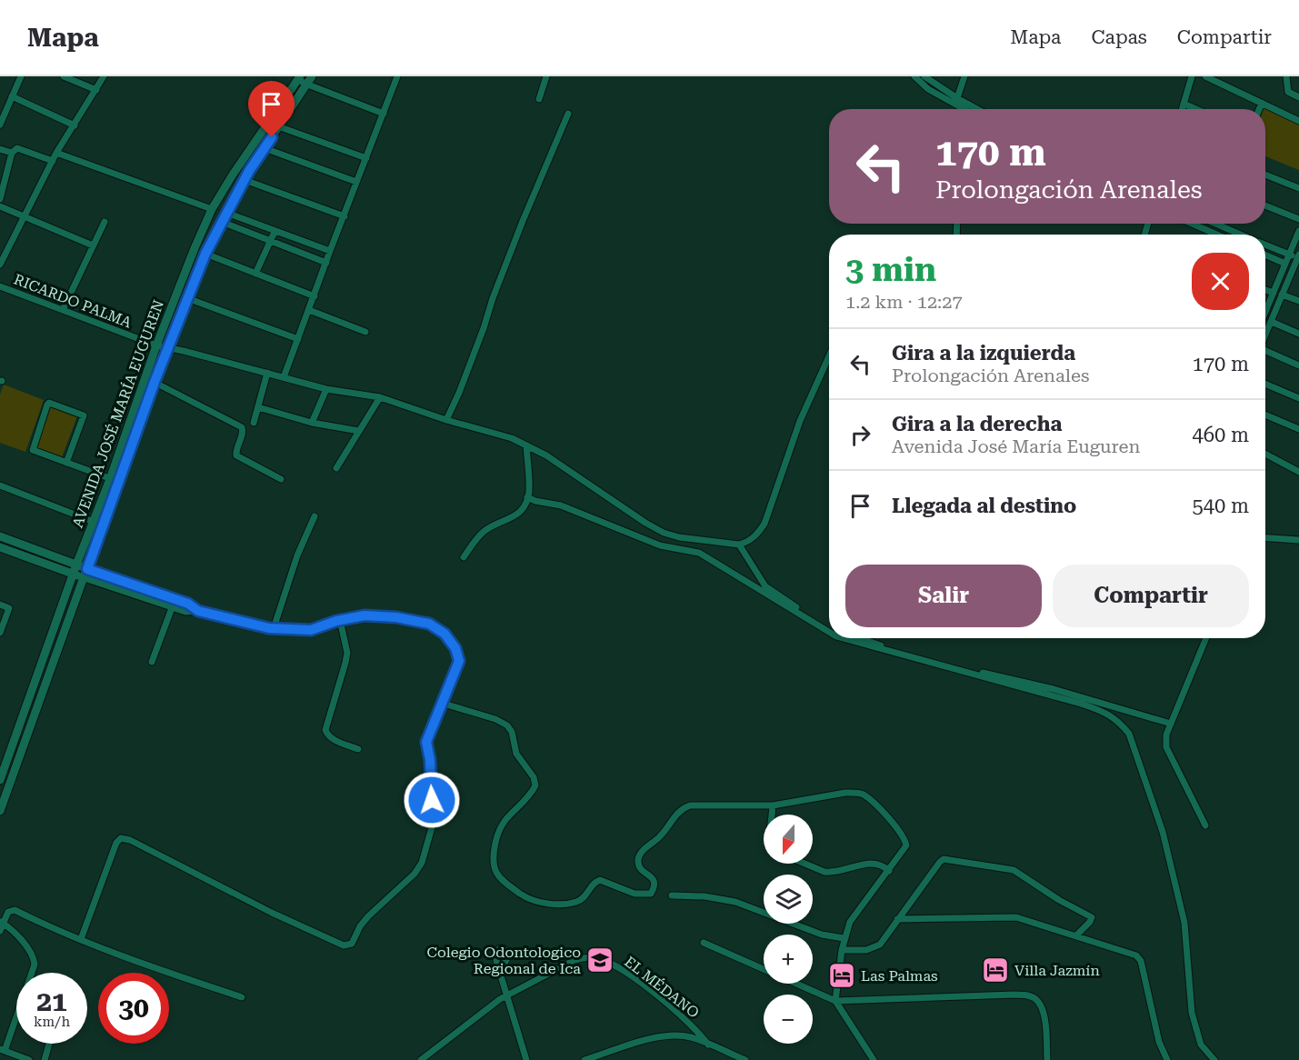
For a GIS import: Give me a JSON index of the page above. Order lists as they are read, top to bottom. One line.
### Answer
{"streets":{"street":["RICARDO PALMA","AVENIDA JOSÉ MARÍA EUGUREN","EL MÉDANO"]},"crossings":[["RICARDO PALMA","AVENIDA JOSÉ MARÍA EUGUREN"]],"places":{"school or university":["Colegio Odontologico Regional de Ica"],"hotel":["Villa Jazmín","Las Palmas"]},"north":"bottom","page":{"header":"Mapa","nav":["Mapa","Capas","Compartir"],"turn":["170 m","Prolongación Arenales"],"heading":["3 min","1.2 km · 12:27"],"list":[{"name":"Gira a la izquierda","note":"Prolongación Arenales","value":"170 m"},{"name":"Gira a la derecha","note":"Avenida José María Euguren","value":"460 m"},{"name":"Llegada al destino","value":"540 m"}],"buttons":["Salir","Compartir"],"map_buttons":["+","−"],"speed":"21 km/h","limit":"30"}}
